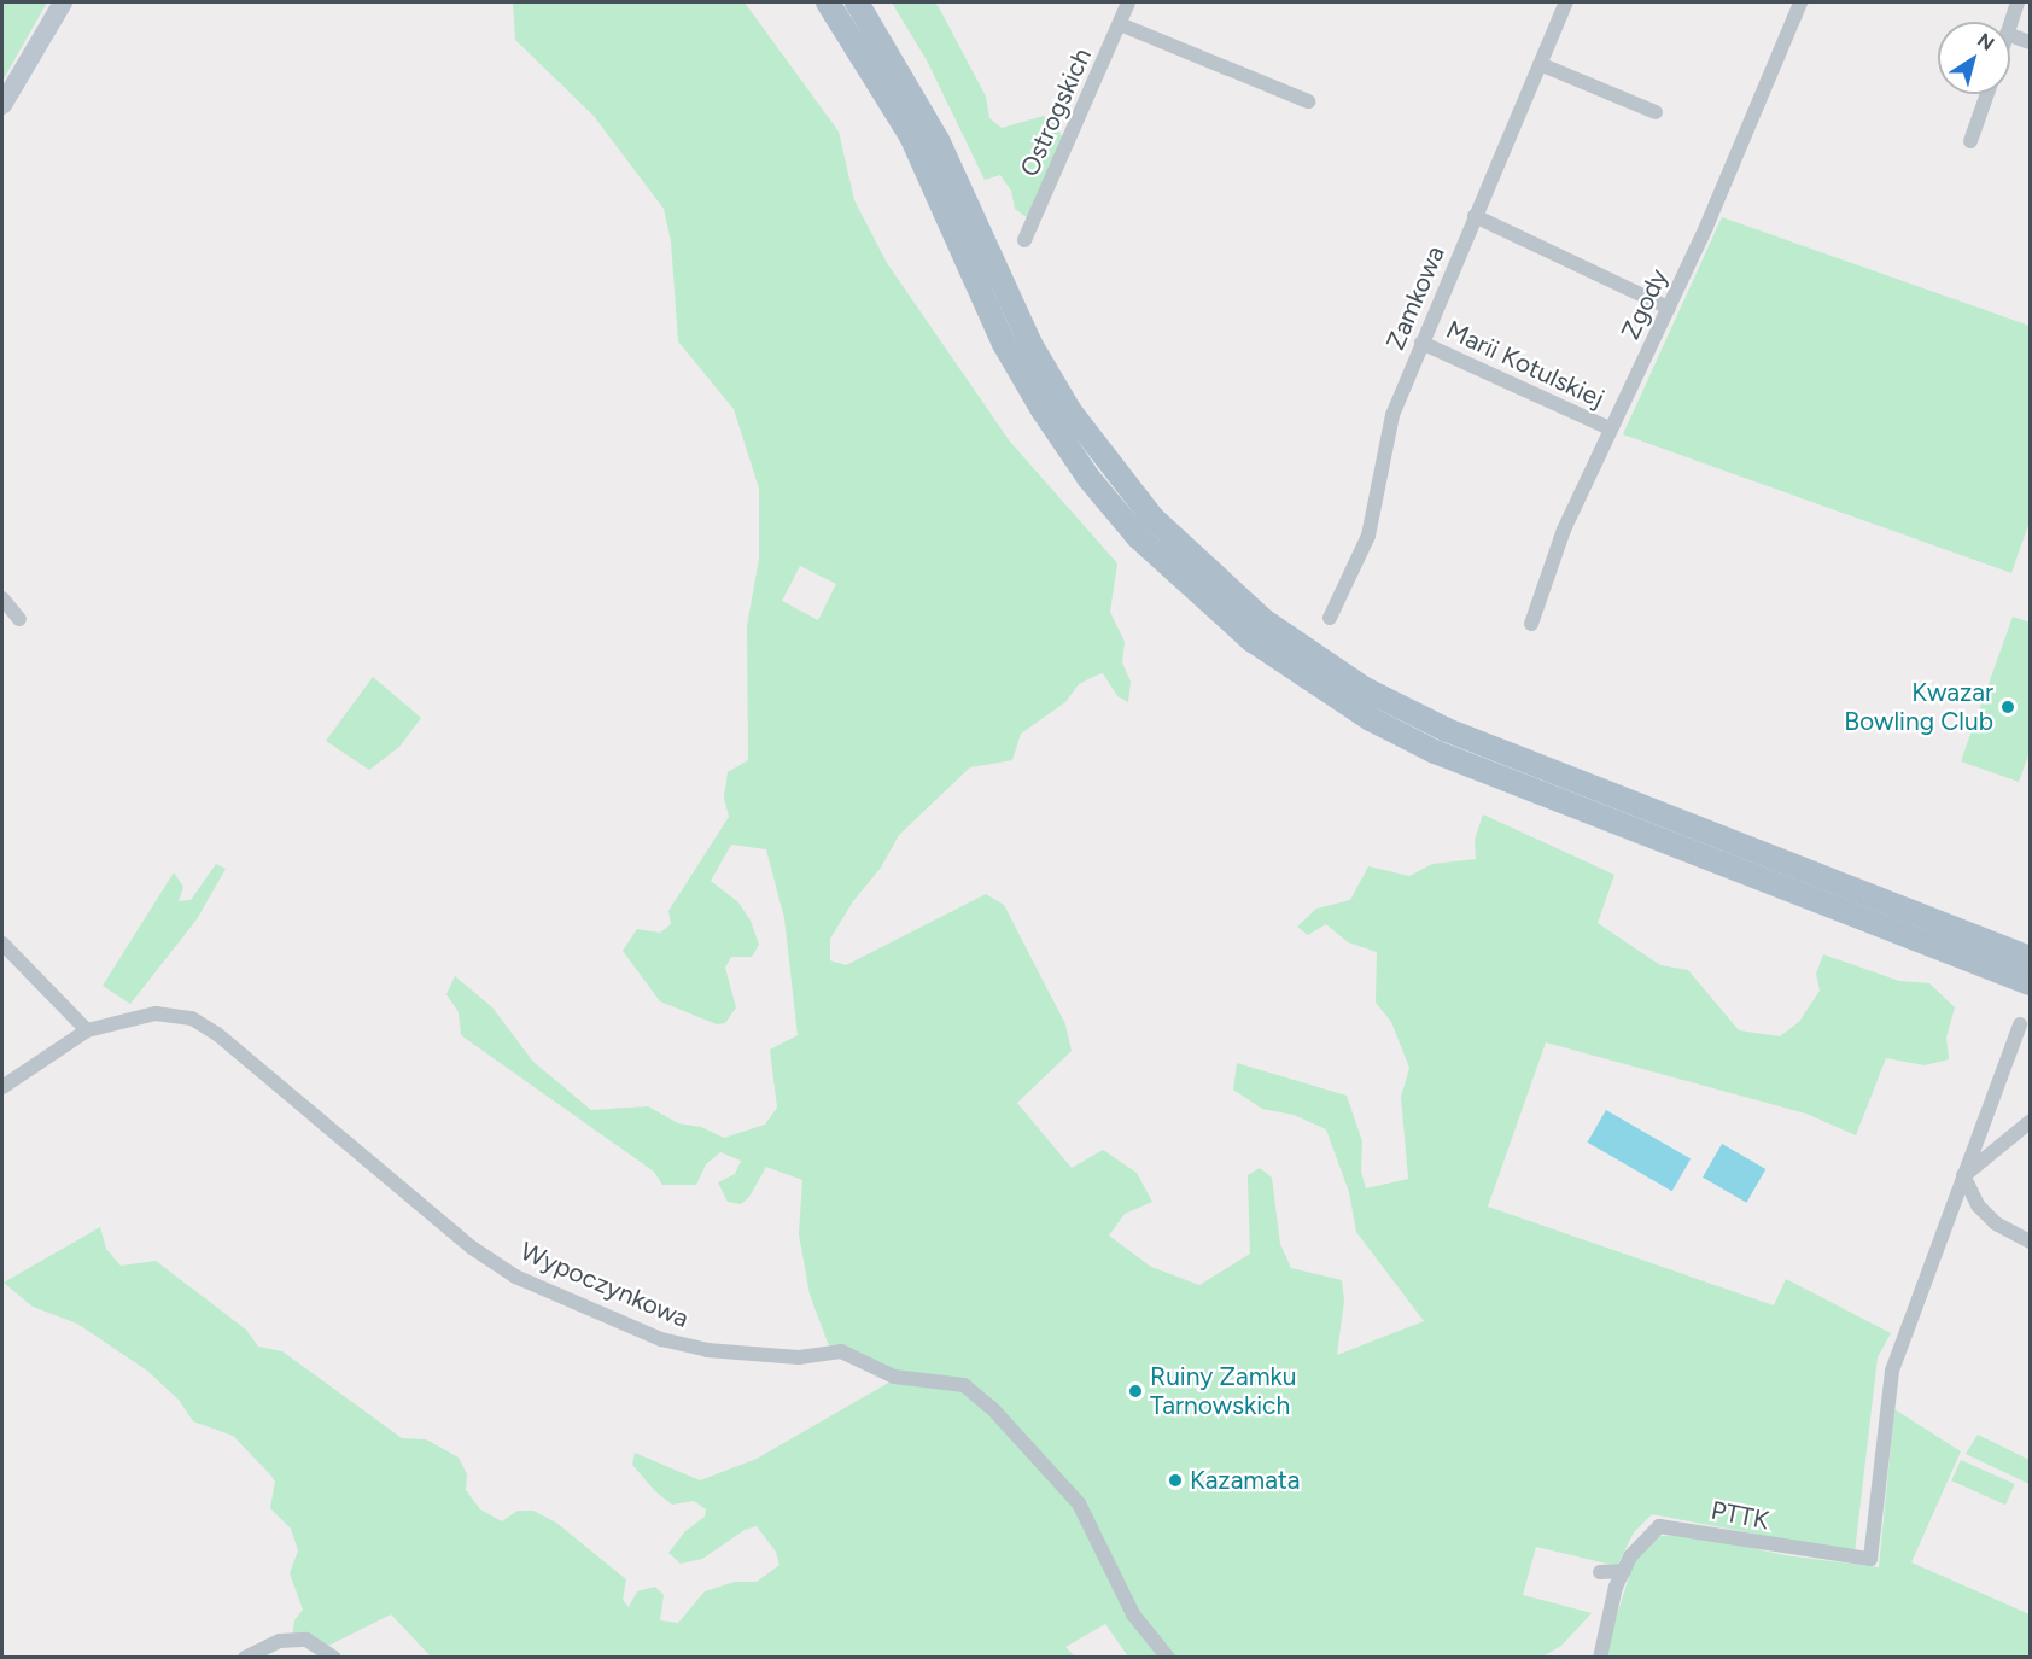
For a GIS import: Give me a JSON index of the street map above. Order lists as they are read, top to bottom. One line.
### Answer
{"streets":{"street":["Ostrogskich","Zamkowa","Zgody","Marii Kotulskiej","Wypoczynkowa","PTTK"]},"crossings":[["Zamkowa","Marii Kotulskiej"],["Zgody","Marii Kotulskiej"]],"places":["Kwazar Bowling Club","Ruiny Zamku Tarnowskich","Kazamata"],"north":"top right"}
